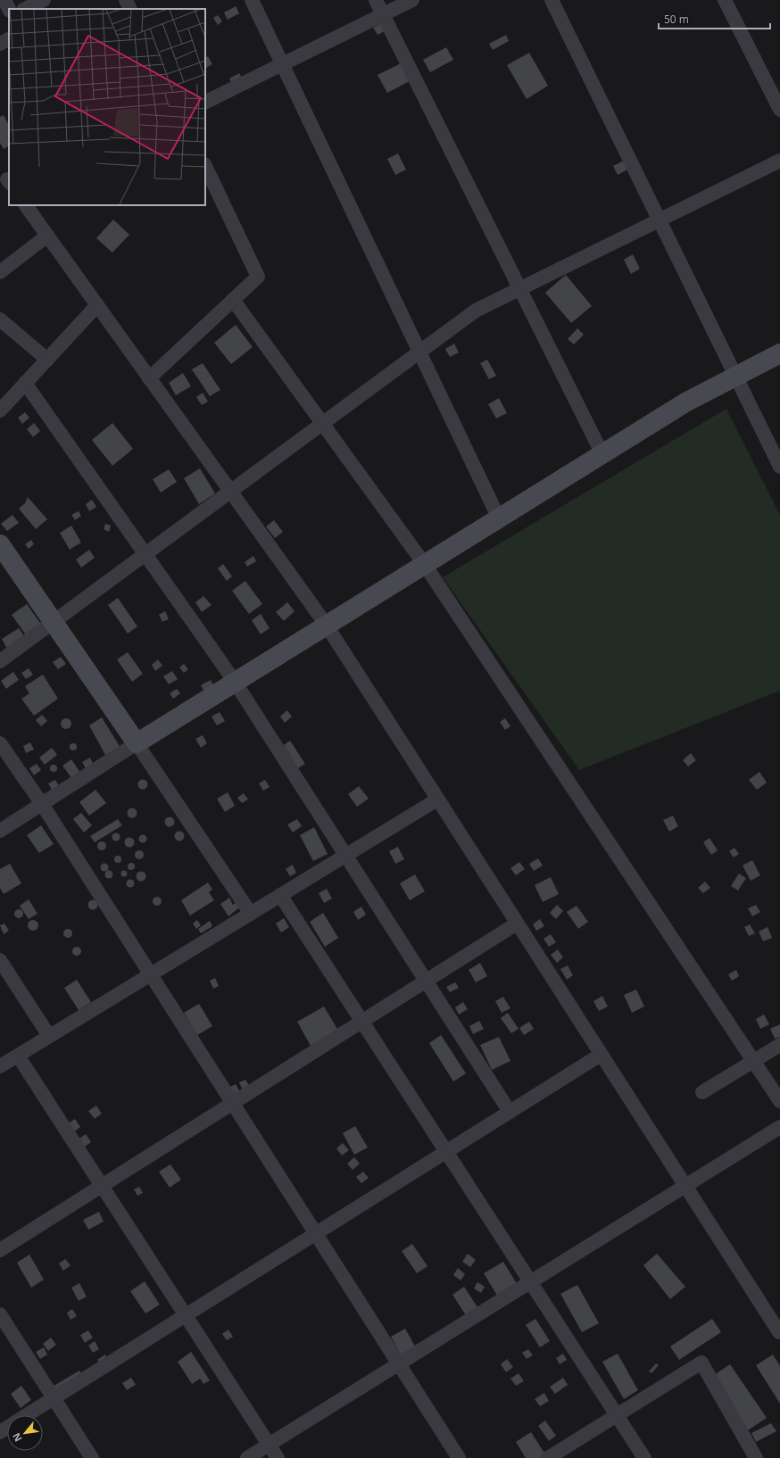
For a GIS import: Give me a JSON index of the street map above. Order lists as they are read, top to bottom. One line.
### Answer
{"scale_bar":"50 m","north":"bottom left"}
